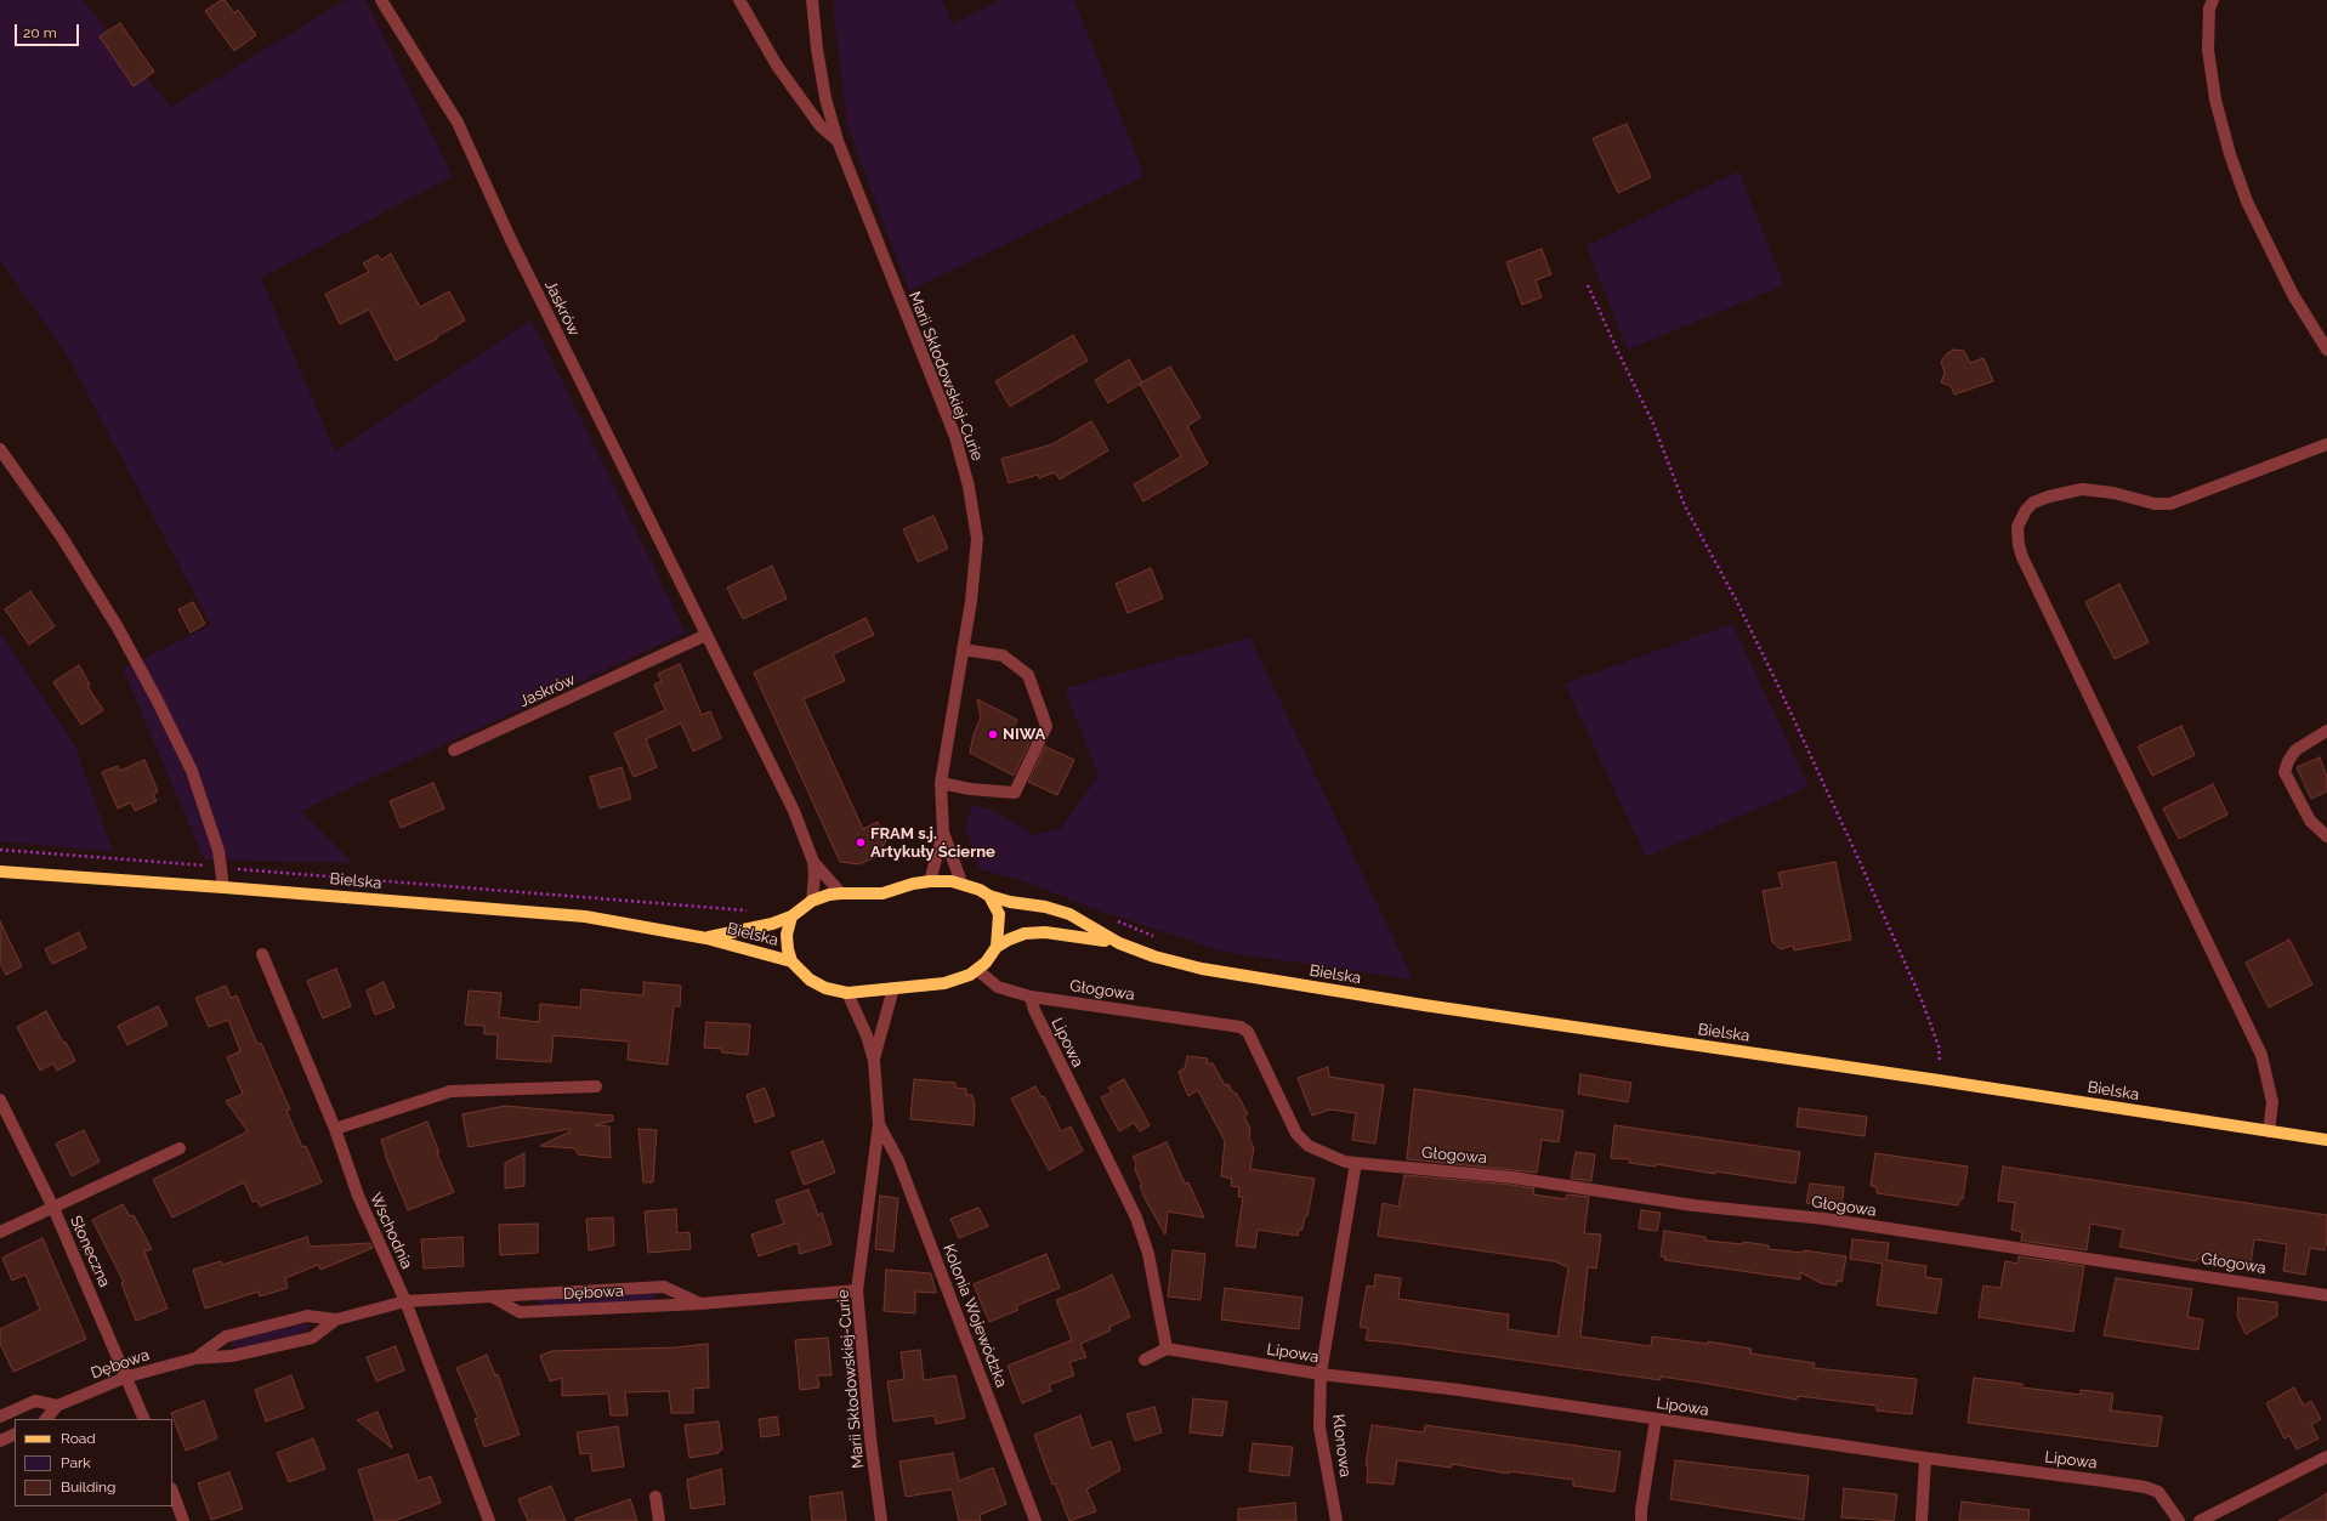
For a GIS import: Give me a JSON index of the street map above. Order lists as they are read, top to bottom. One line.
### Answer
{"streets":{"main road":["Bielska"],"street":["Jaskrów","Marii Skłodowskiej-Curie","Głogowa","Lipowa","Wschodnia","Słoneczna","Dębowa","Kolonia Wojewódzka","Klonowa"]},"crossings":[["Jaskrów","Bielska"],["Marii Skłodowskiej-Curie","Bielska"],["Marii Skłodowskiej-Curie","Dębowa"],["Marii Skłodowskiej-Curie","Kolonia Wojewódzka"],["Głogowa","Lipowa"],["Lipowa","Klonowa"],["Wschodnia","Dębowa"],["Słoneczna","Dębowa"]],"places":["NIWA","FRAM s.j. Artykuły Ścierne"],"legend":["Road","Park","Building"],"scale_bar":"20 m"}
